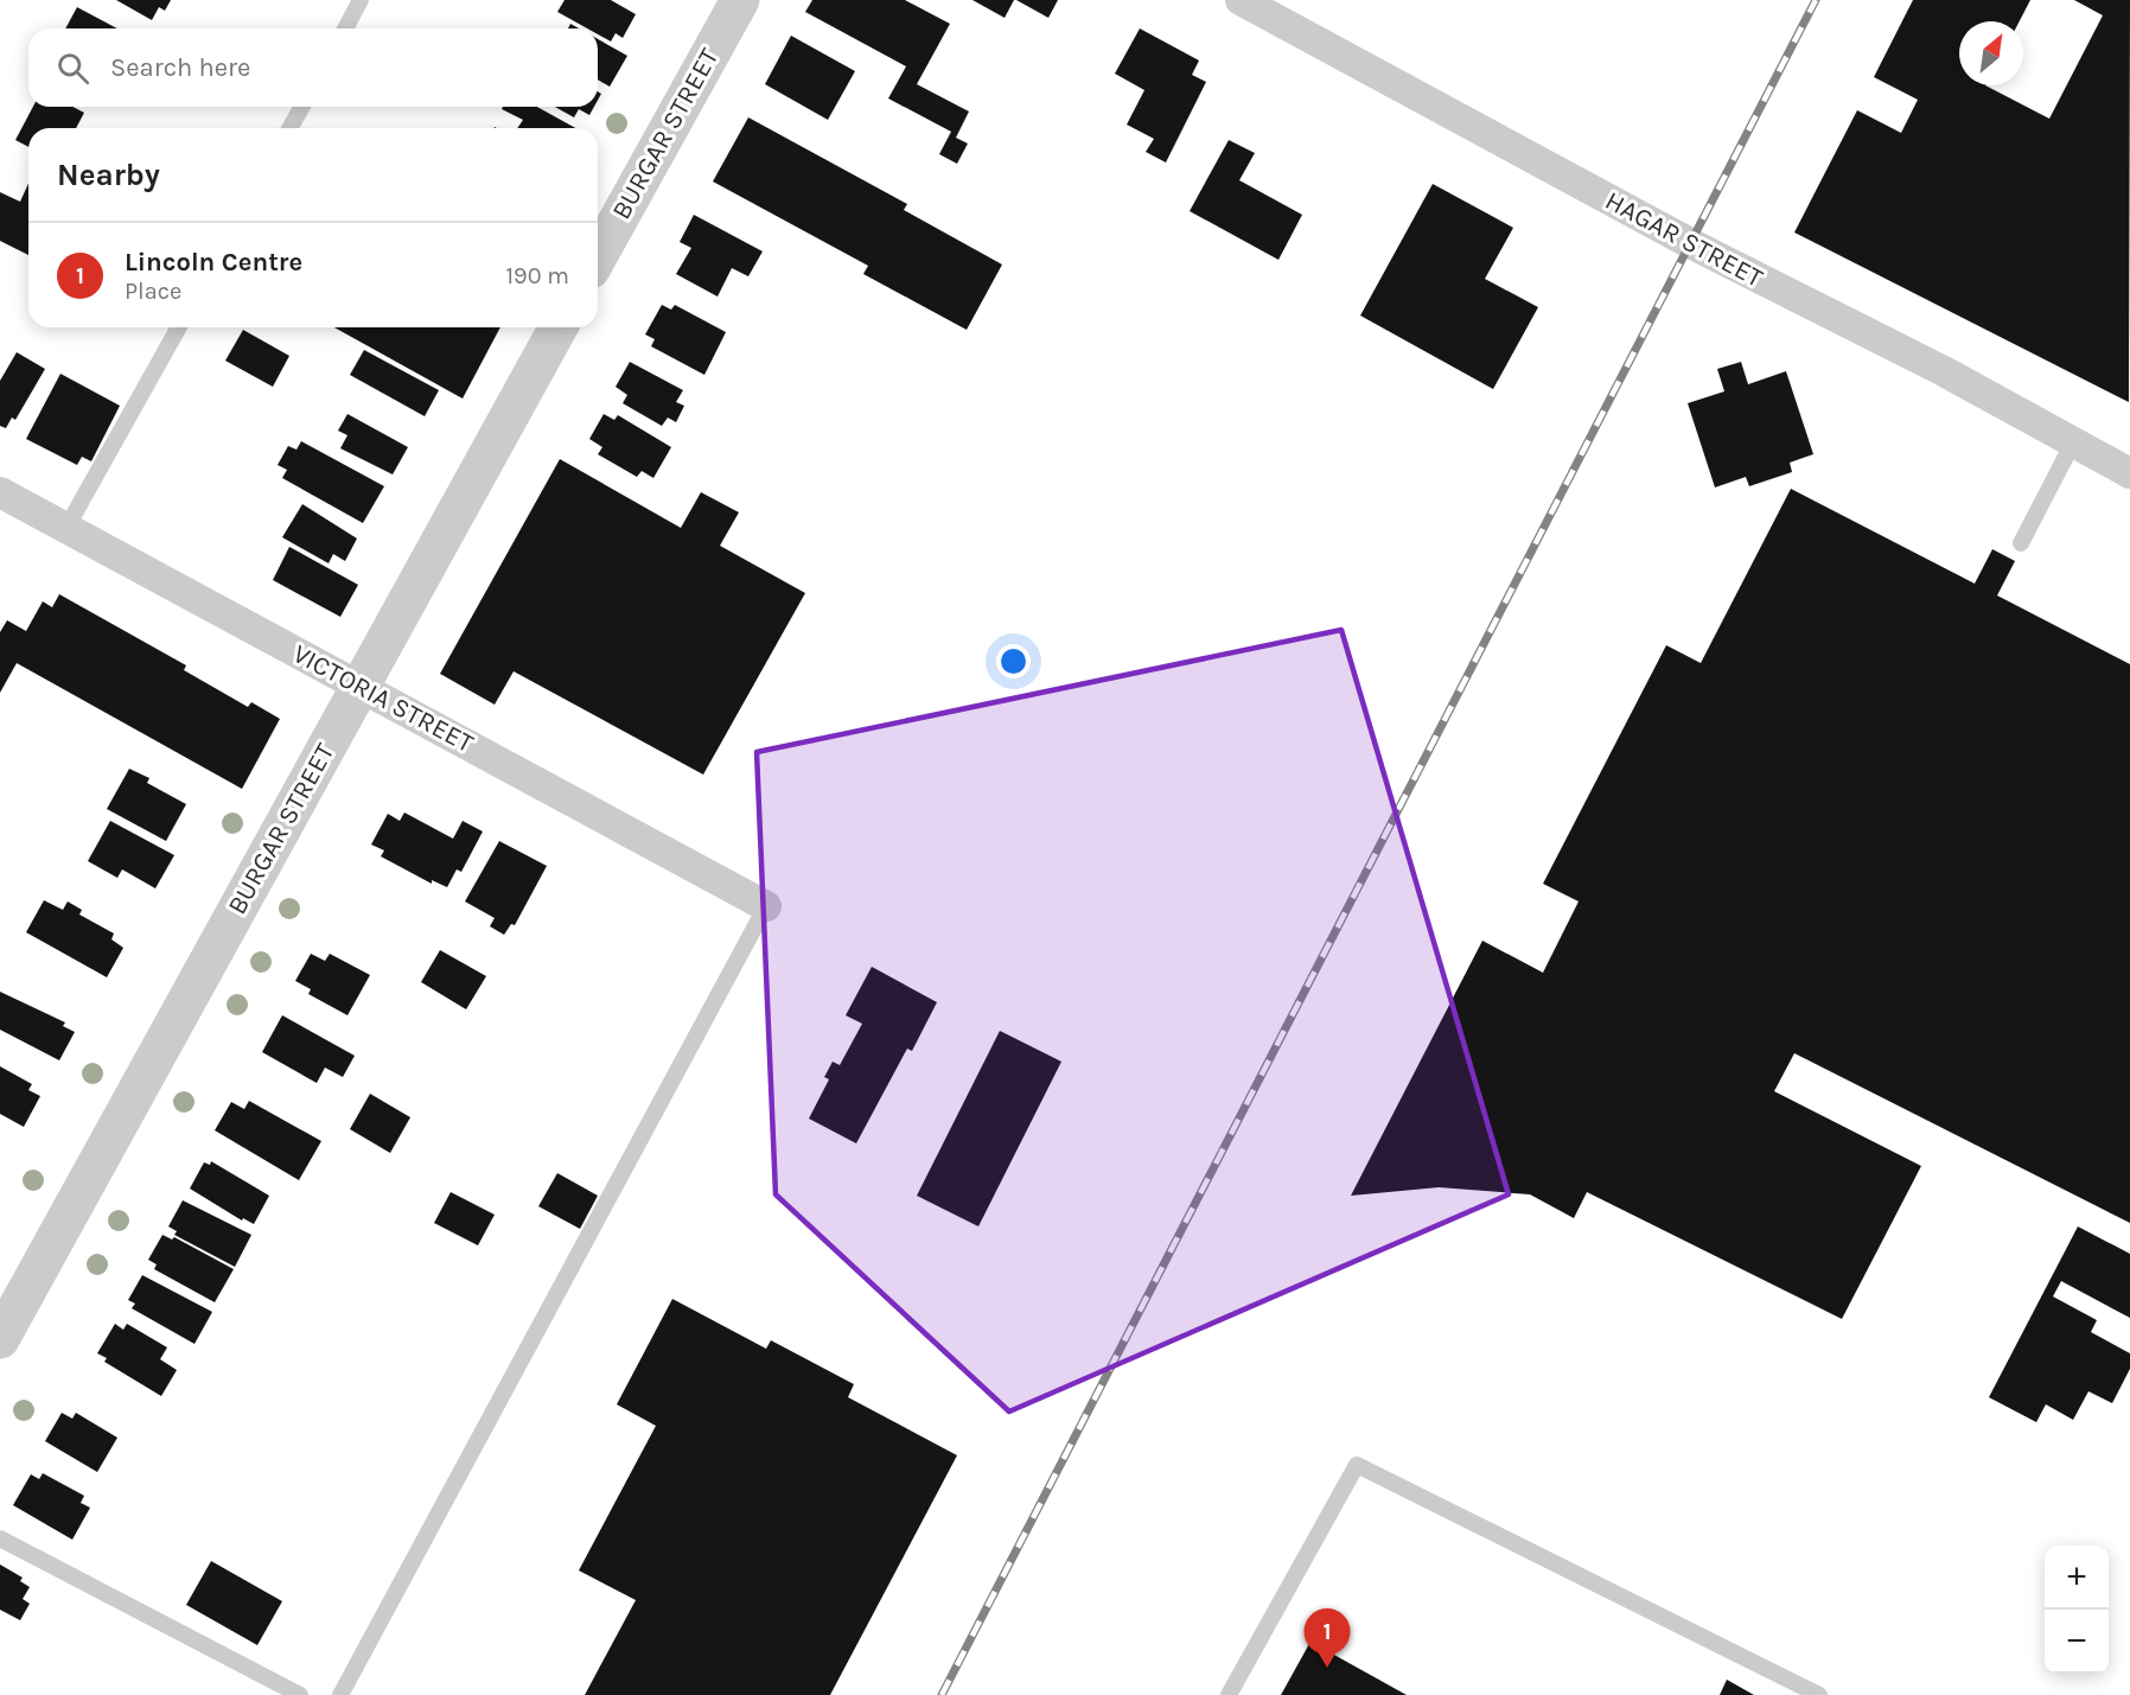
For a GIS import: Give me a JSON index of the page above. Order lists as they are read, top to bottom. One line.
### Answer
{"streets":{"street":["BURGAR STREET","HAGAR STREET","VICTORIA STREET"]},"crossings":[["BURGAR STREET","VICTORIA STREET"]],"north":"top right","page":{"search":"Search here","heading":"Nearby","list":[{"mark":"1","name":"Lincoln Centre","note":"Place","value":"190 m"}],"map_buttons":["+","−"],"pins":"1"}}
